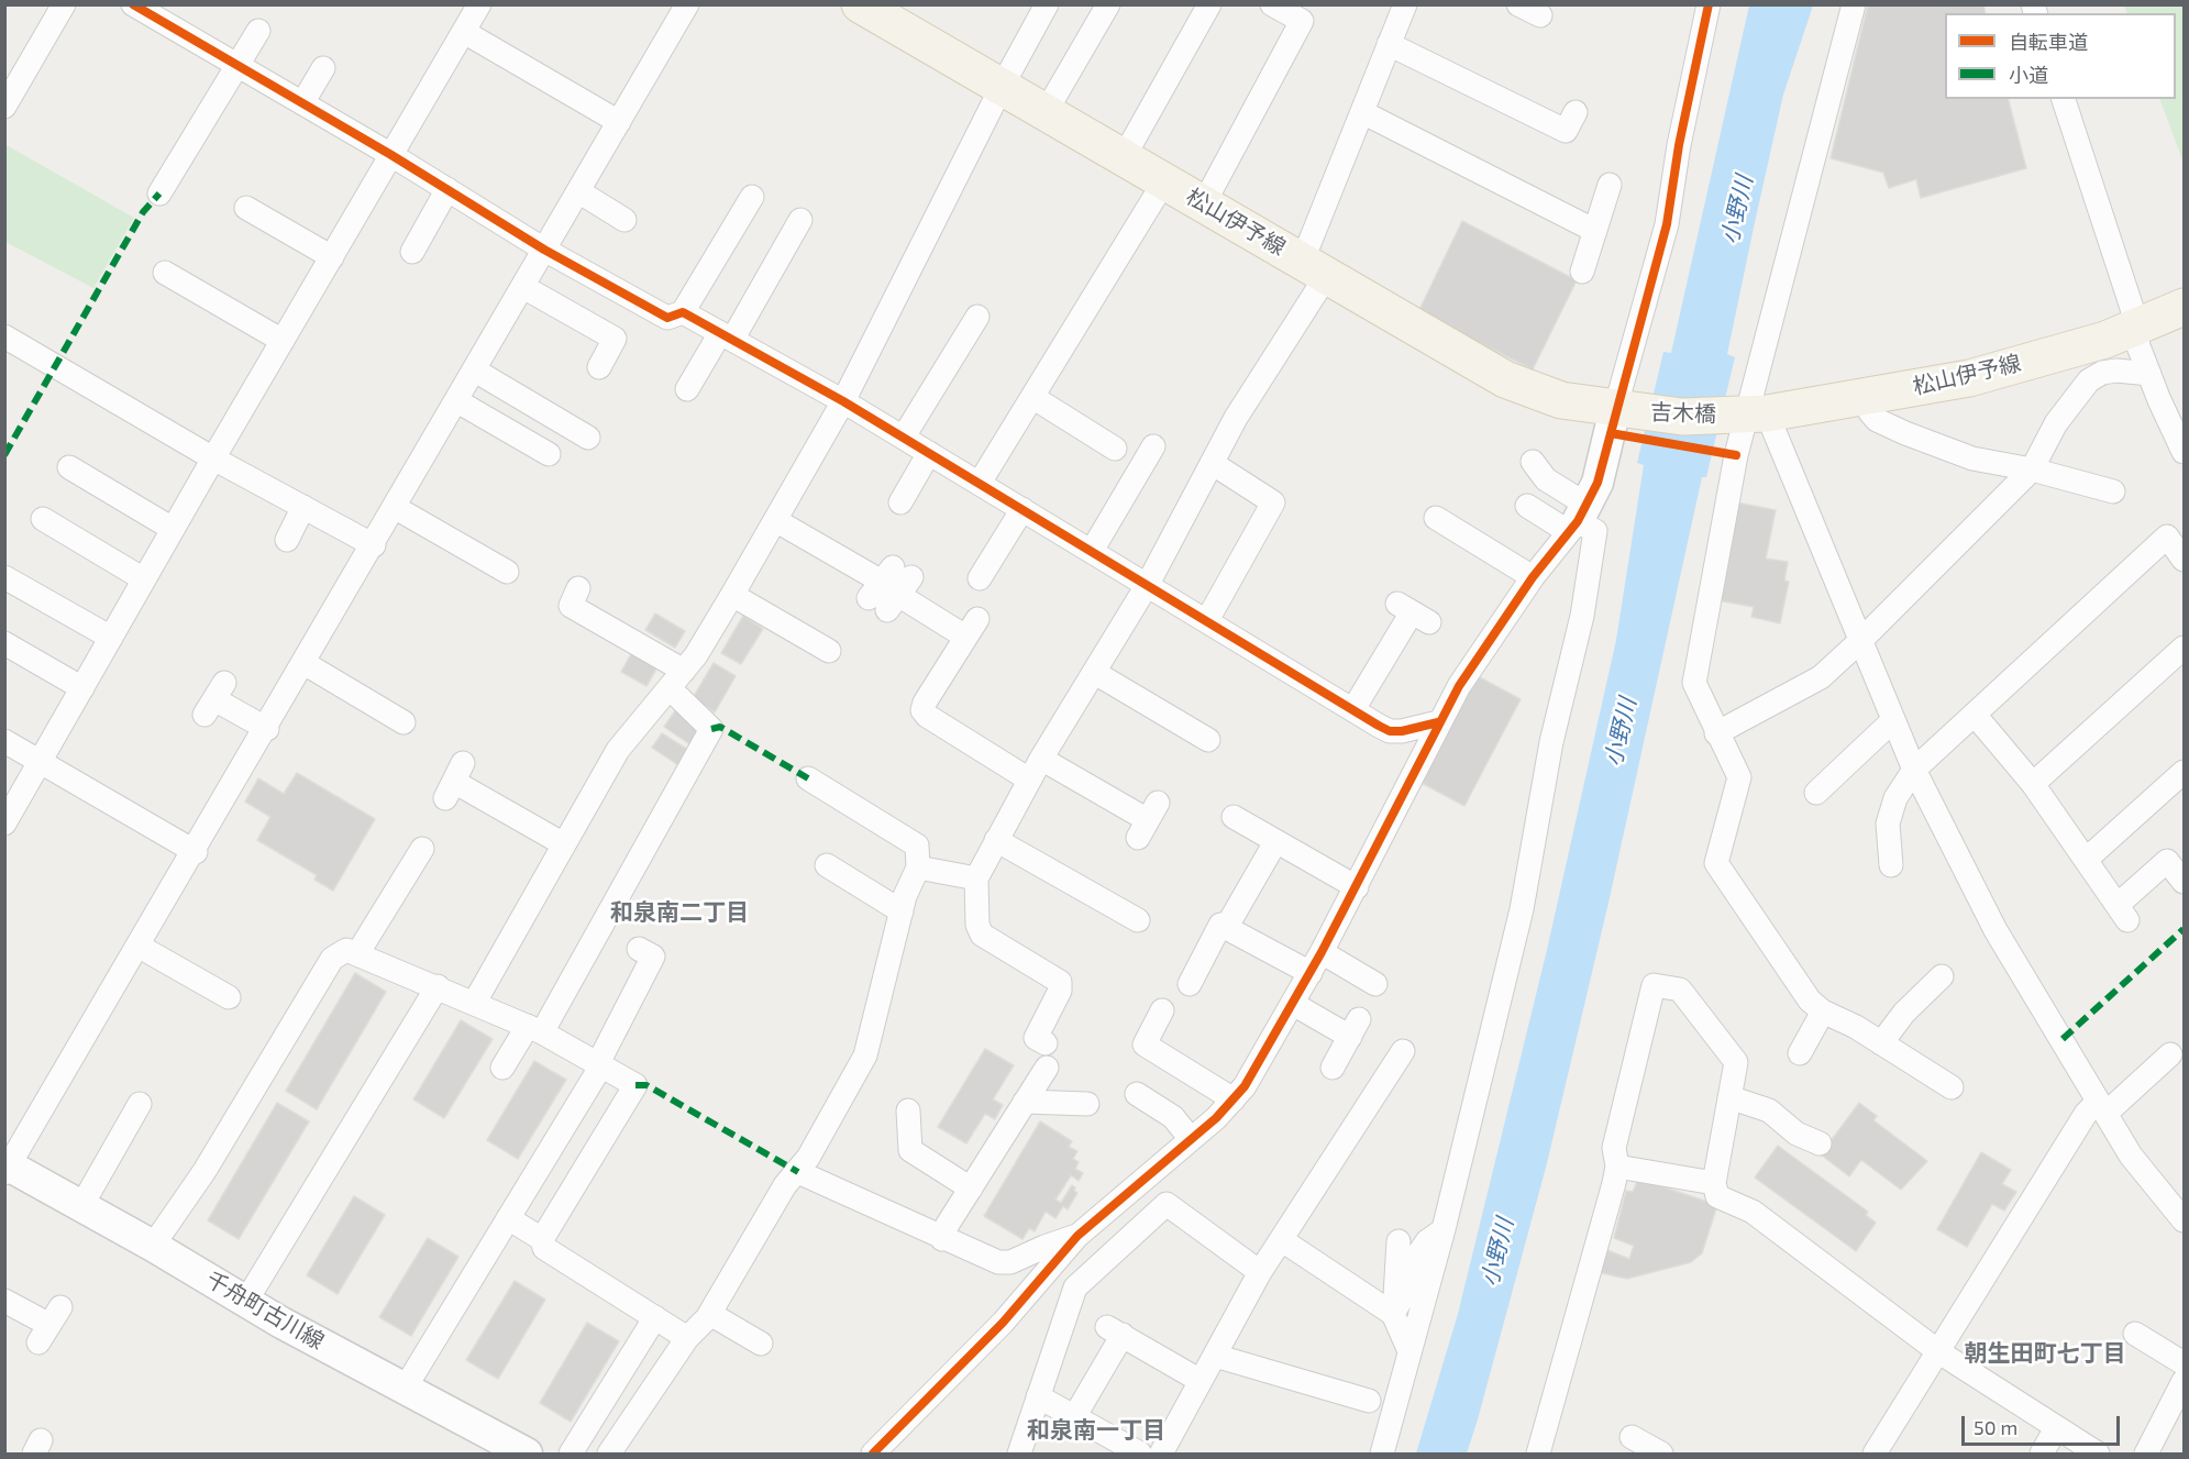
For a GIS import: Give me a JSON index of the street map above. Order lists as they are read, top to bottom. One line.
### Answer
{"streets":{"main road":["松山伊予線","吉木橋"],"street":["千舟町古川線"]},"crossings":[["松山伊予線","吉木橋"]],"districts":["和泉南二丁目","朝生田町七丁目","和泉南一丁目"],"water":["小野川"],"legend":["自転車道","小道"],"scale_bar":"50 m"}
